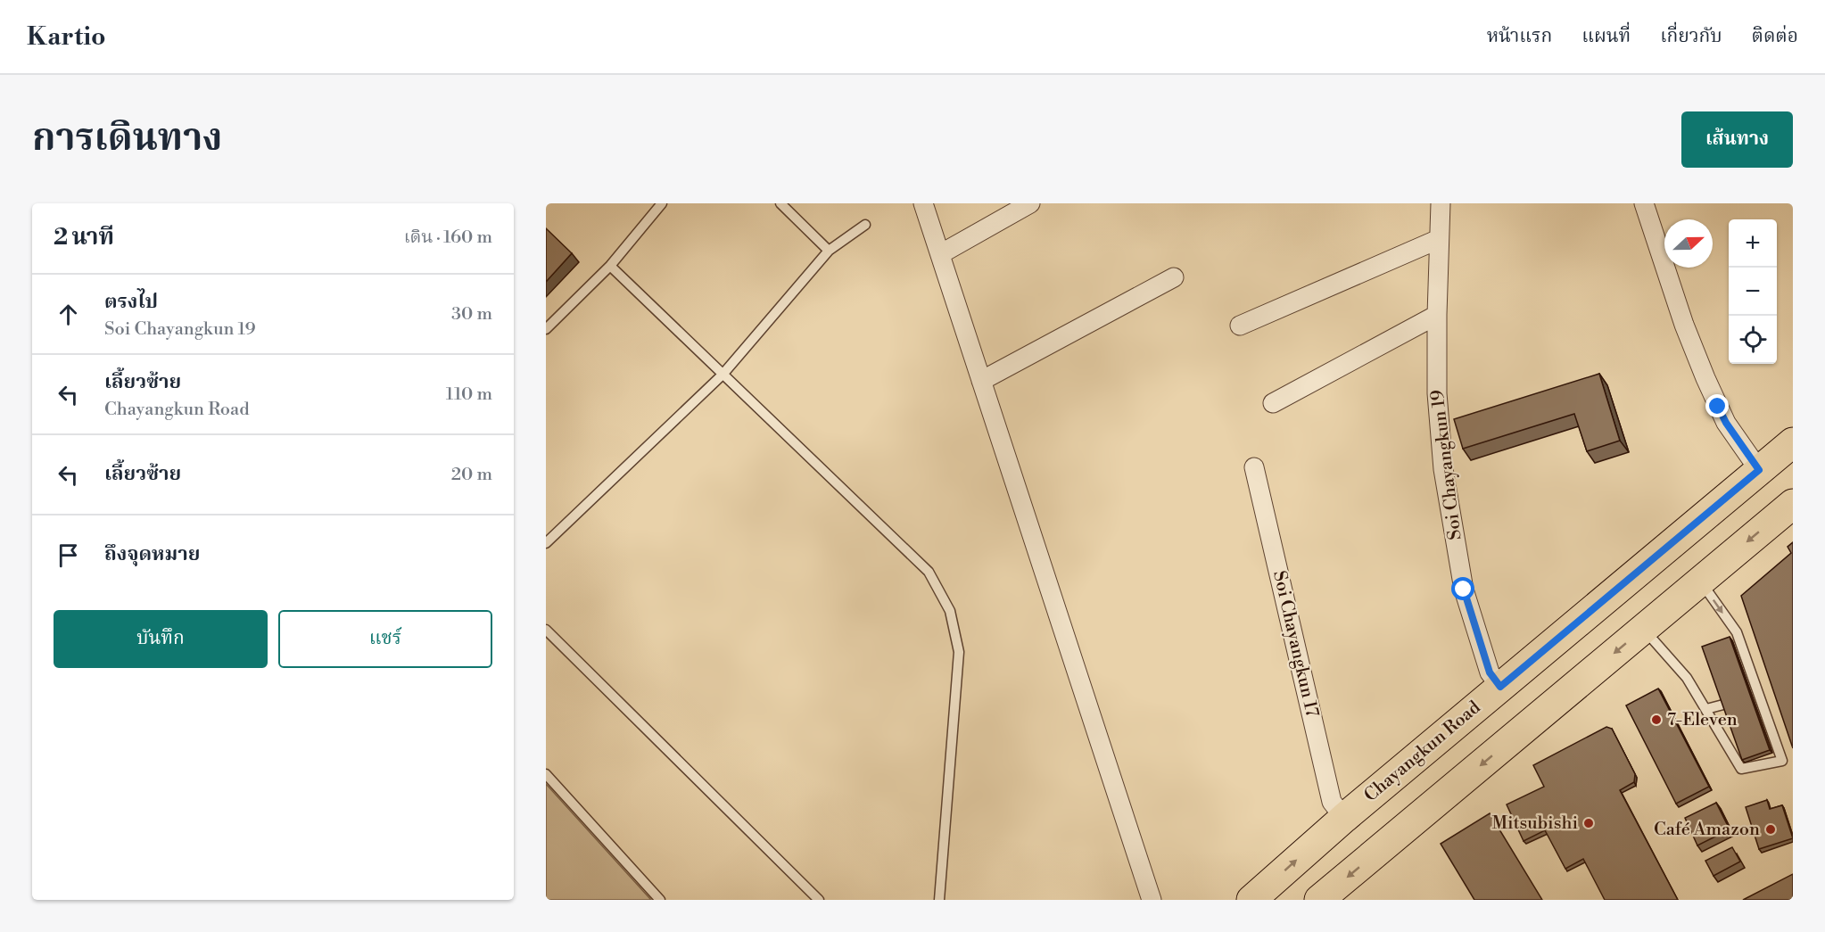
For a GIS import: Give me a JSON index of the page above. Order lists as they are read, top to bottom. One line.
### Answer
{"streets":{"main road":["Chayangkun Road"],"street":["Soi Chayangkun 19","Soi Chayangkun 17"]},"crossings":[["Soi Chayangkun 19","Chayangkun Road"],["Soi Chayangkun 17","Chayangkun Road"]],"places":["7-Eleven","Mitsubishi","Café Amazon"],"north":"right","page":{"header":"Kartio","nav":["หน้าแรก","แผนที่","เกี่ยวกับ","ติดต่อ"],"title":"การเดินทาง","buttons":["เส้นทาง",["บันทึก","แชร์"]],"heading":["2 นาที","เดิน · 160 m"],"map_buttons":["+","−"],"list":[["ตรงไป","Soi Chayangkun 19","30 m"],["เลี้ยวซ้าย","Chayangkun Road","110 m"],["เลี้ยวซ้าย","20 m"],"ถึงจุดหมาย"]}}
